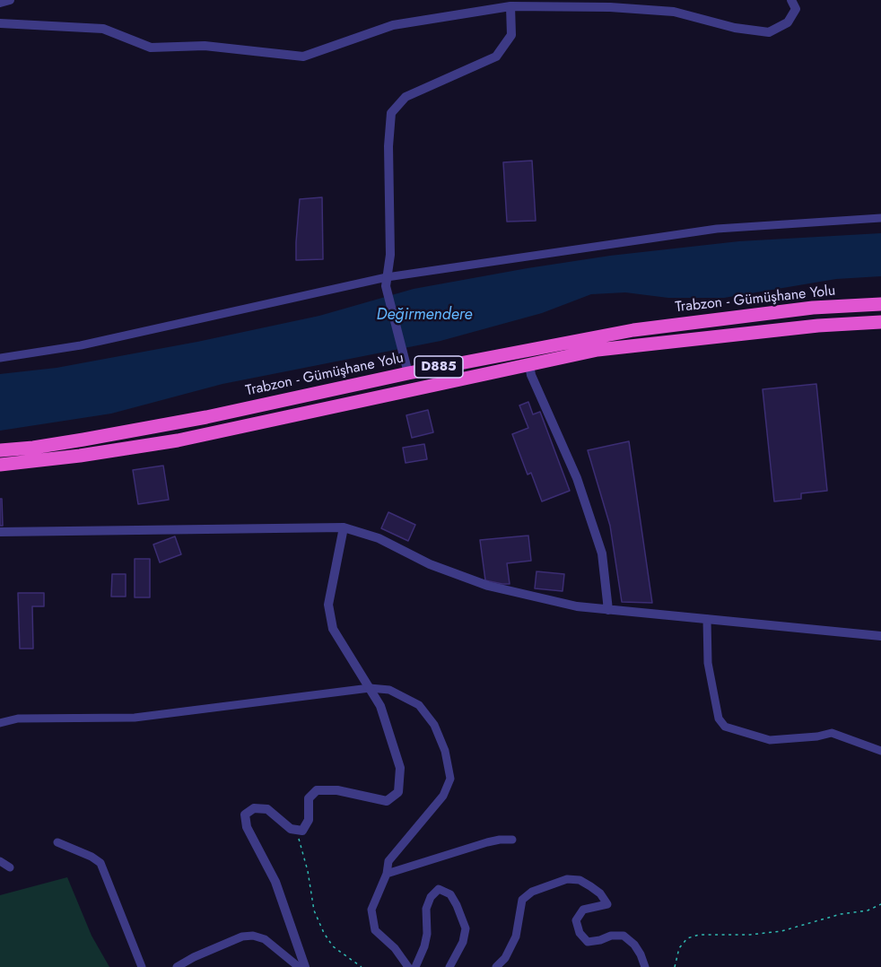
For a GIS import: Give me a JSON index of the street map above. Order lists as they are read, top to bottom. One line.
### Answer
{"streets":{"highway":["Trabzon - Gümüşhane Yolu","D885"]},"water":["Değirmendere"]}
